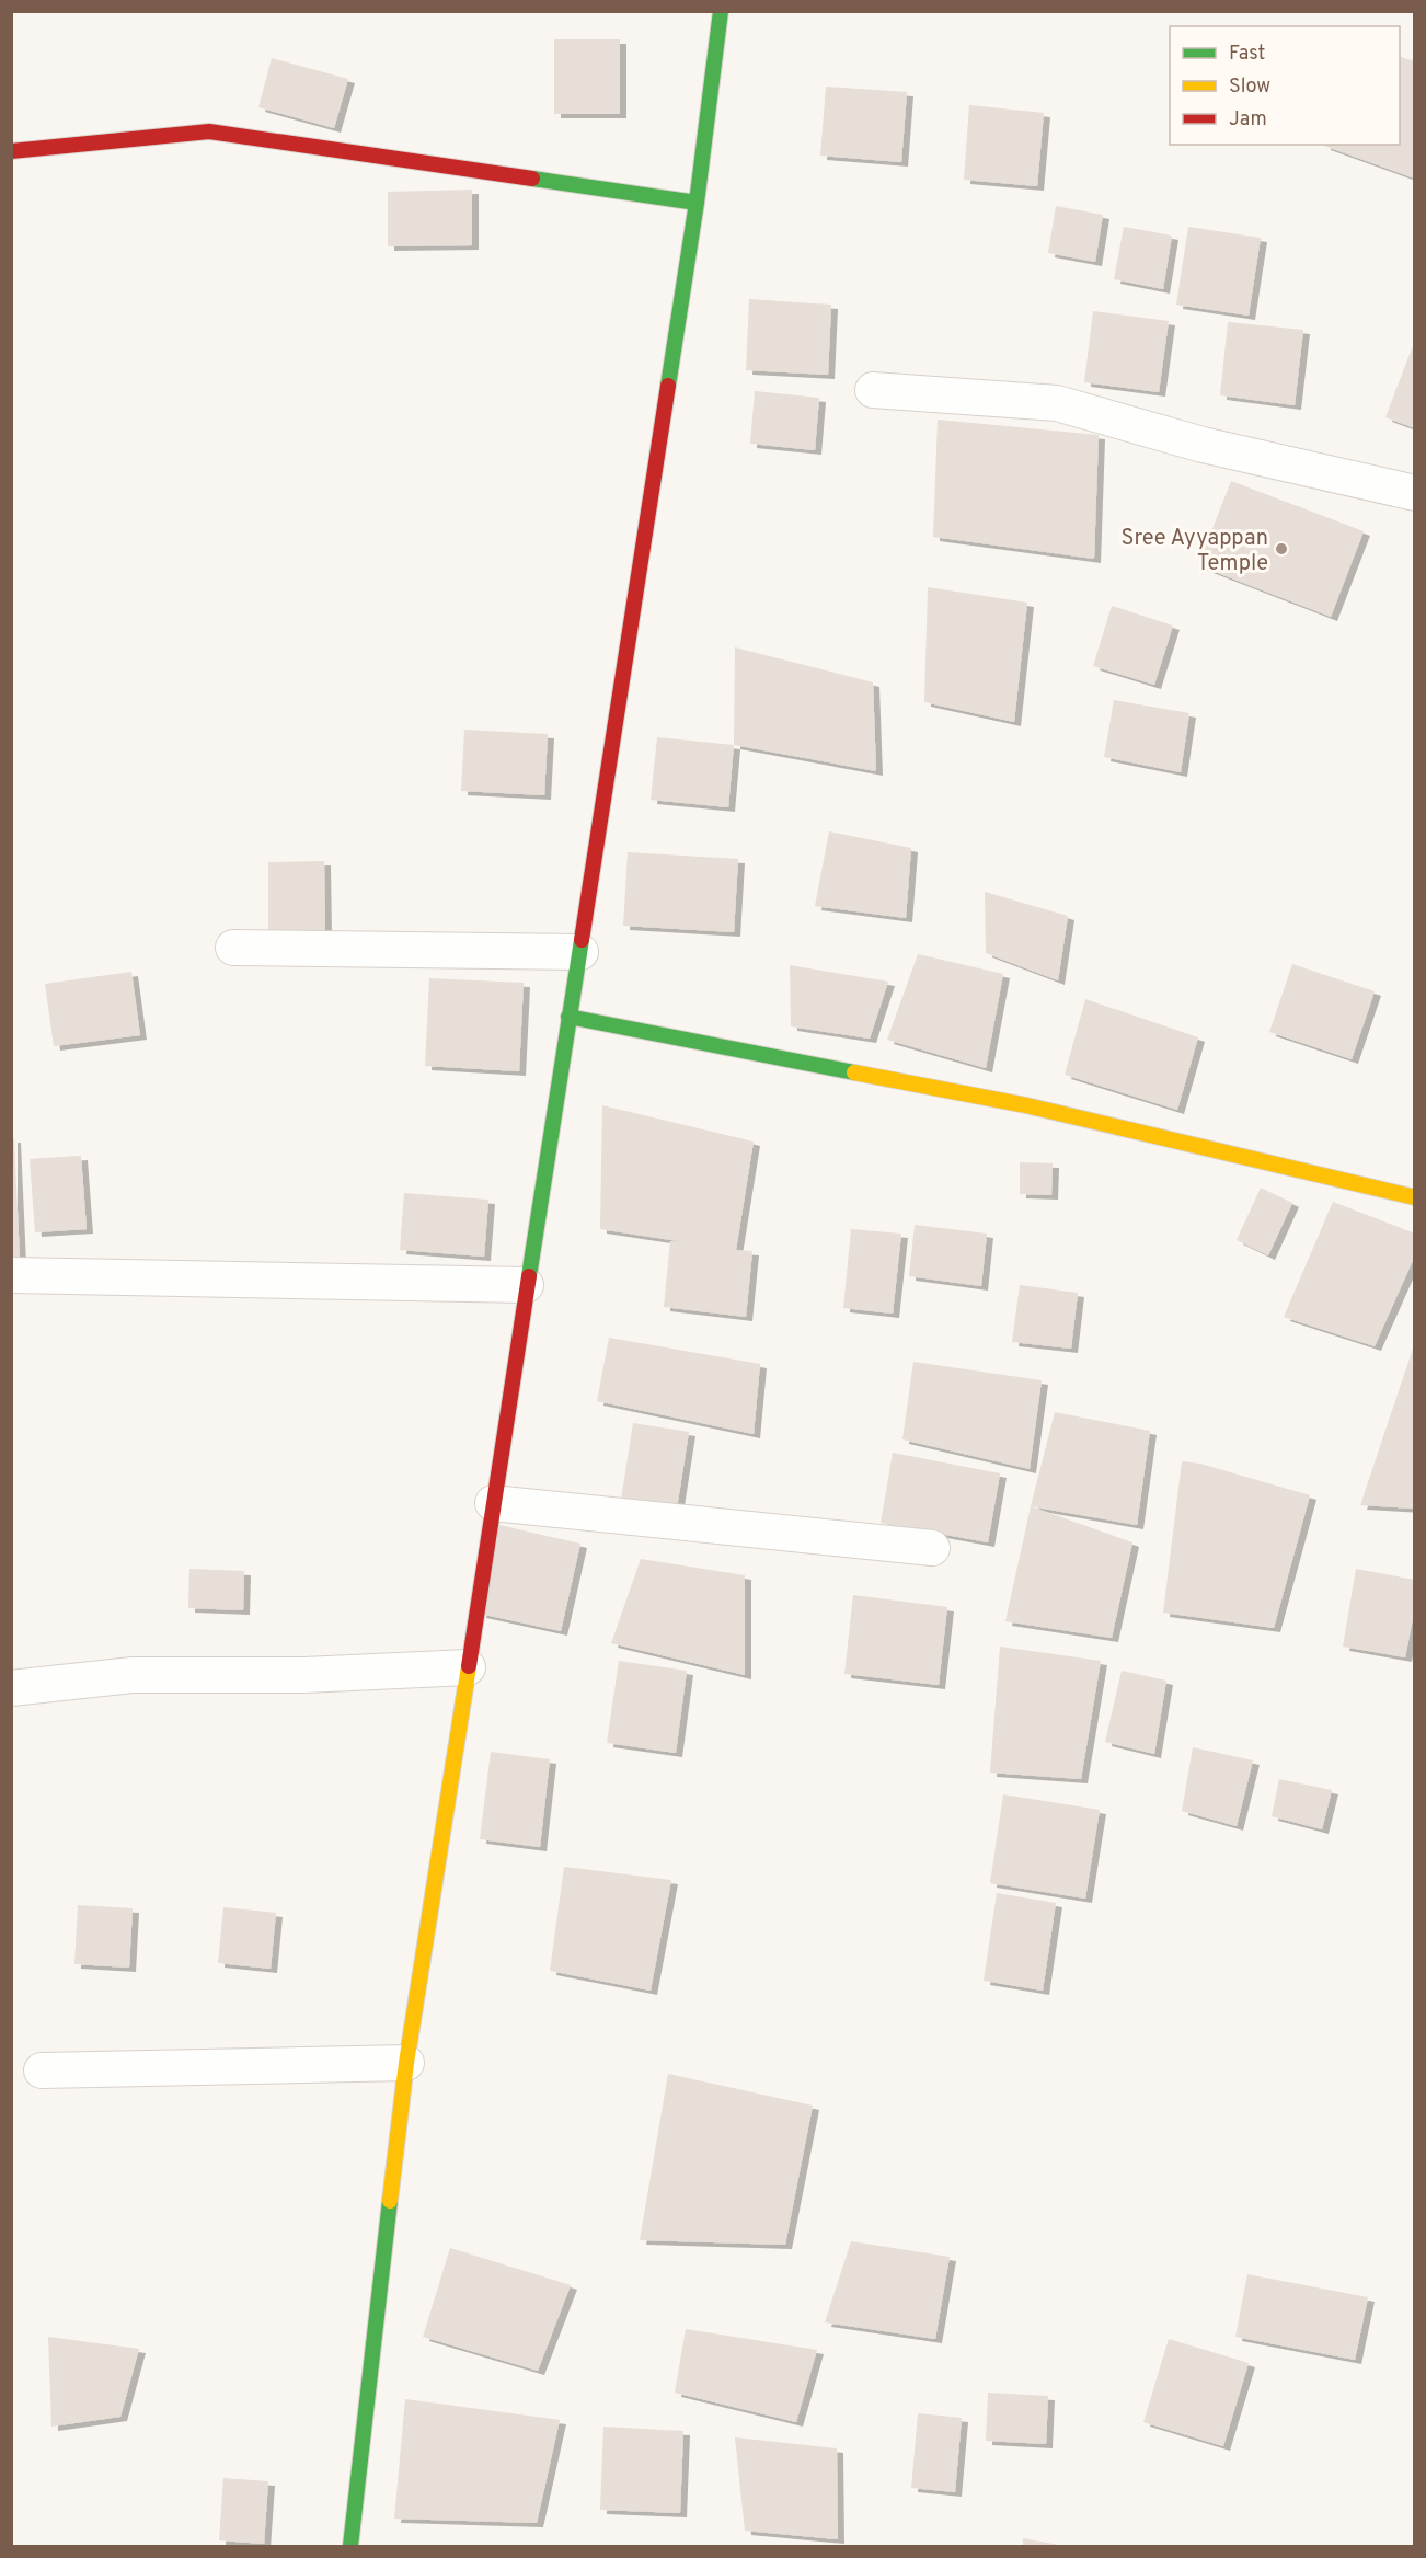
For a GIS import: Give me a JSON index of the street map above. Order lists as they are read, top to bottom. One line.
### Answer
{"places":["Sree Ayyappan Temple"],"legend":["Fast","Slow","Jam"]}
